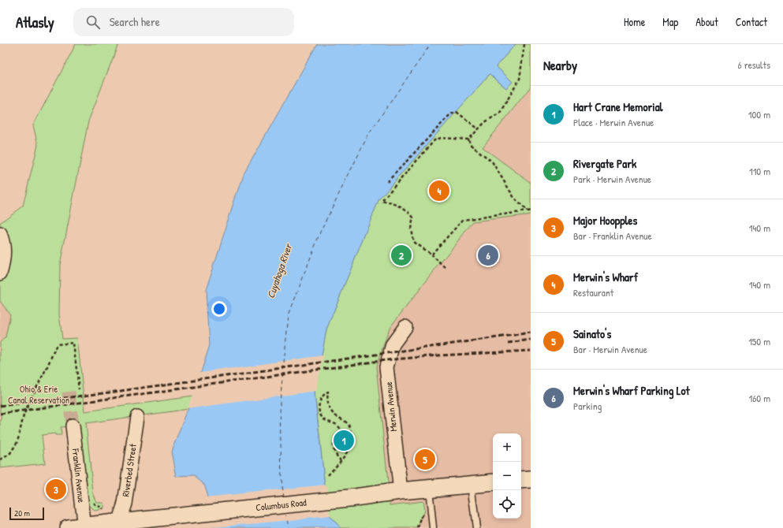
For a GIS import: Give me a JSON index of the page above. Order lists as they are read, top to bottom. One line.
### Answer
{"streets":{"street":["Merwin Avenue","Riverbed Street","Franklin Avenue","Columbus Road"]},"crossings":[["Merwin Avenue","Columbus Road"],["Riverbed Street","Columbus Road"],["Franklin Avenue","Columbus Road"]],"water":["Cuyahoga River"],"parks":["Ohio & Erie Canal Reservation"],"scale_bar":"20 m","page":{"header":"Atlasly","search":"Search here","nav":["Home","Map","About","Contact"],"heading":["Nearby","6 results"],"list":[{"mark":"1","name":"Hart Crane Memorial","note":"Place · Merwin Avenue","value":"100 m"},{"mark":"2","name":"Rivergate Park","note":"Park · Merwin Avenue","value":"110 m"},{"mark":"3","name":"Major Hoopples","note":"Bar · Franklin Avenue","value":"140 m"},{"mark":"4","name":"Merwin's Wharf","note":"Restaurant","value":"140 m"},{"mark":"5","name":"Sainato's","note":"Bar · Merwin Avenue","value":"150 m"},{"mark":"6","name":"Merwin's Wharf Parking Lot","note":"Parking","value":"160 m"}],"pins":["4","2","6","1","5","3"],"map_buttons":["+","−"],"scale":"20 m"}}
